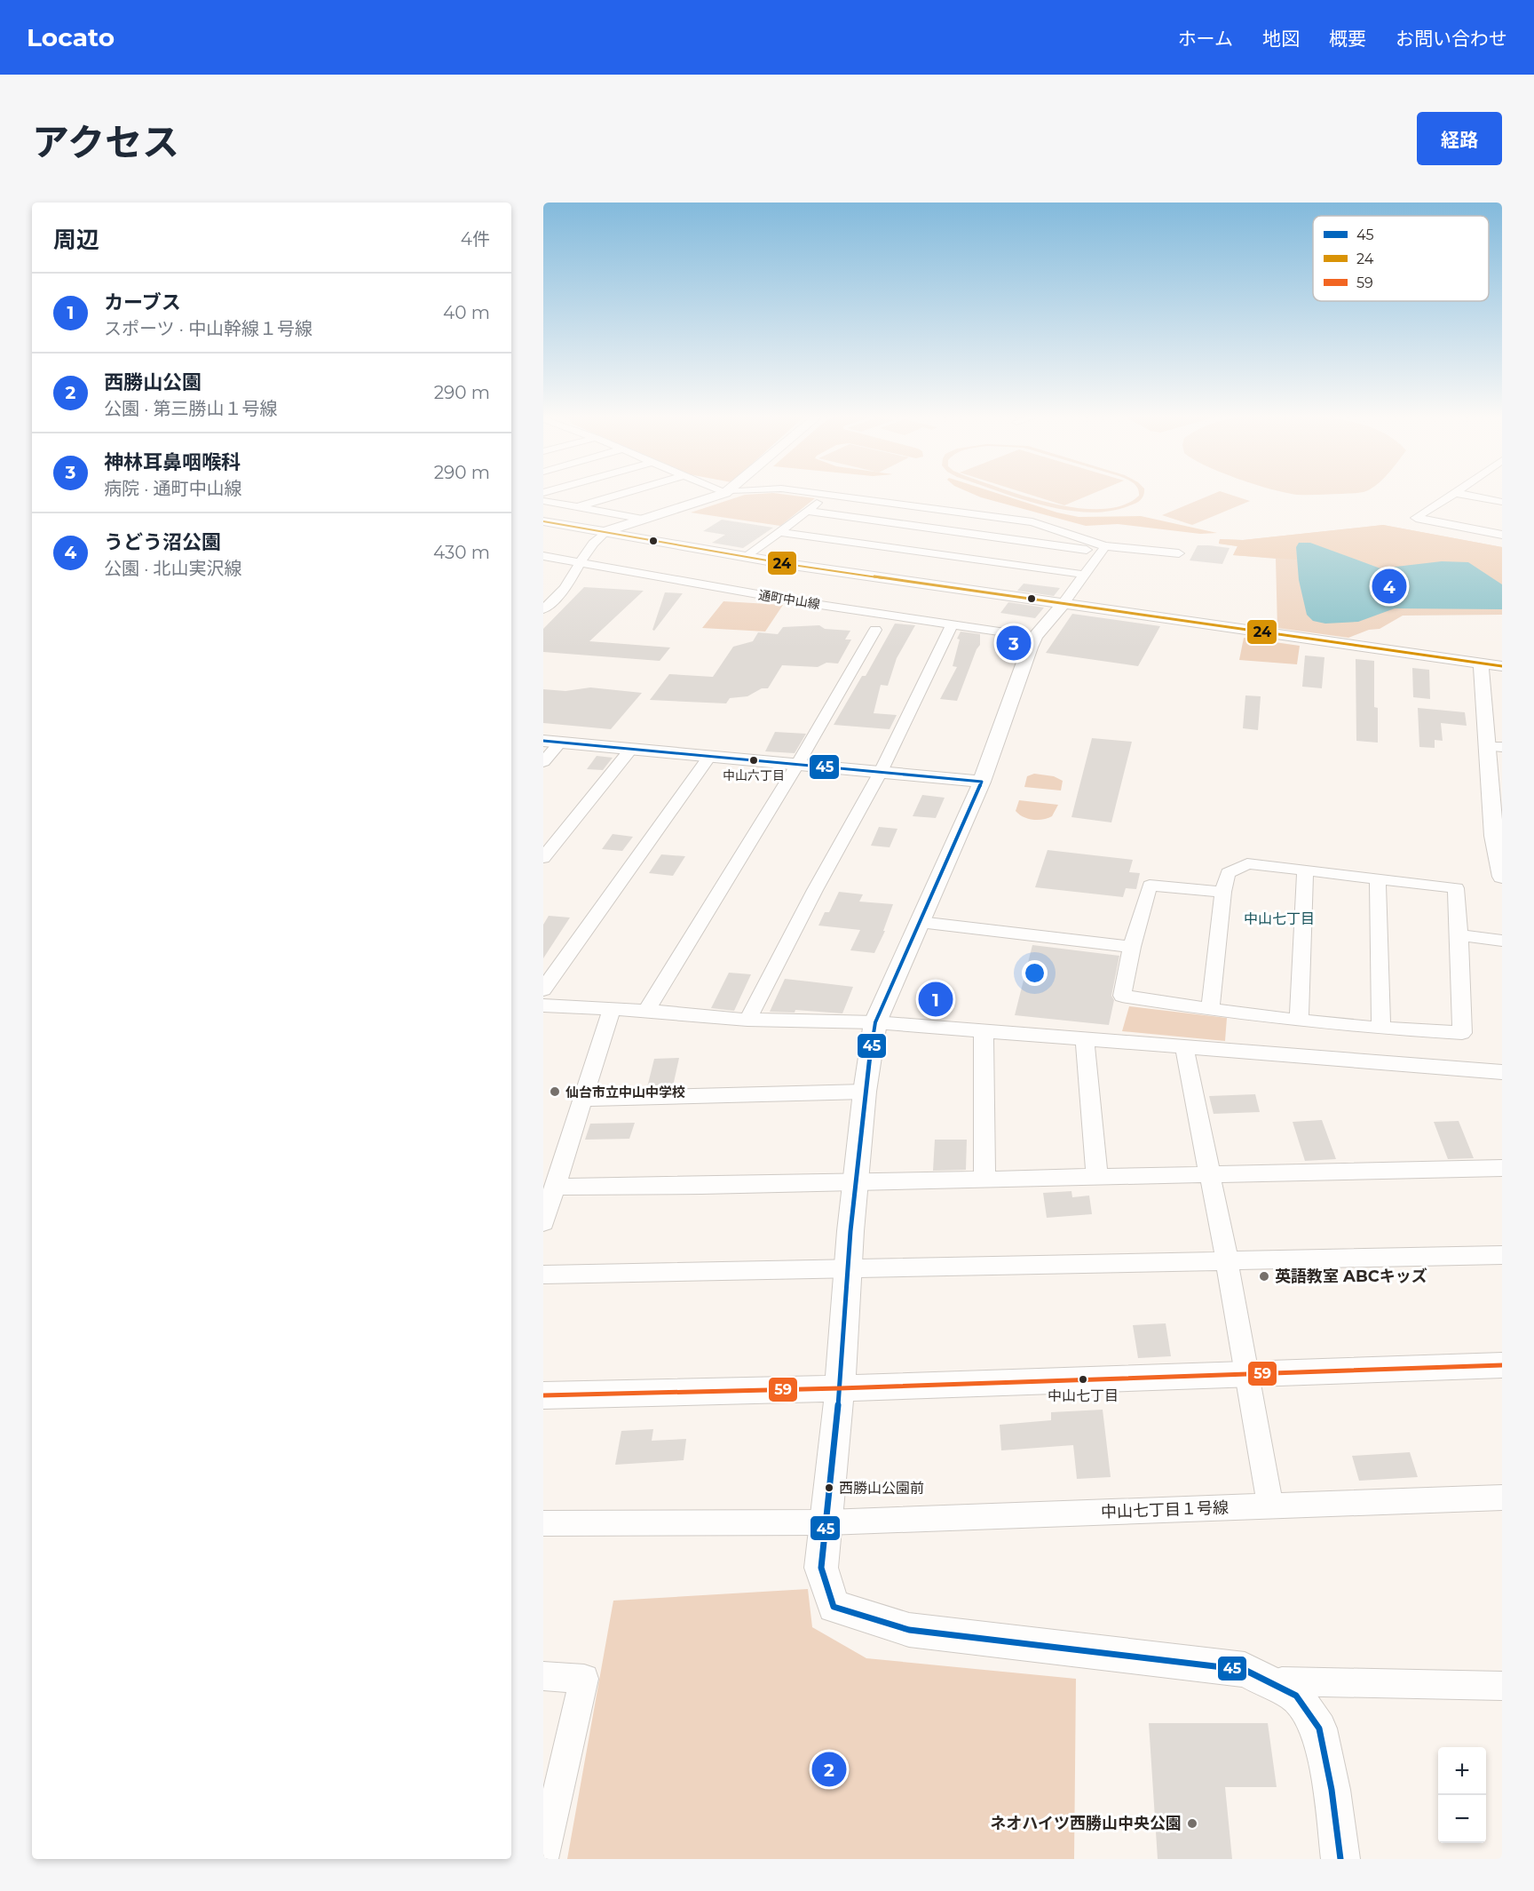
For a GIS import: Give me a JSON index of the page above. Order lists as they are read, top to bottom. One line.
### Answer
{"streets":{"street":["通町中山線","中山七丁目１号線"]},"districts":["中山七丁目"],"places":["中山六丁目","仙台市立中山中学校","英語教室 ABCキッズ","中山七丁目","西勝山公園前","ネオハイツ西勝山中央公園"],"lines":["transit line 24","transit line 45","transit line 59"],"legend":["45","24","59"],"page":{"header":"Locato","nav":["ホーム","地図","概要","お問い合わせ"],"title":"アクセス","buttons":"経路","heading":["周辺","4件"],"list":[{"mark":"1","name":"カーブス","note":"スポーツ · 中山幹線１号線","value":"40 m"},{"mark":"2","name":"西勝山公園","note":"公園 · 第三勝山１号線","value":"290 m"},{"mark":"3","name":"神林耳鼻咽喉科","note":"病院 · 通町中山線","value":"290 m"},{"mark":"4","name":"うどう沼公園","note":"公園 · 北山実沢線","value":"430 m"}],"pins":["4","3","1","2"],"map_buttons":["+","−"]}}
